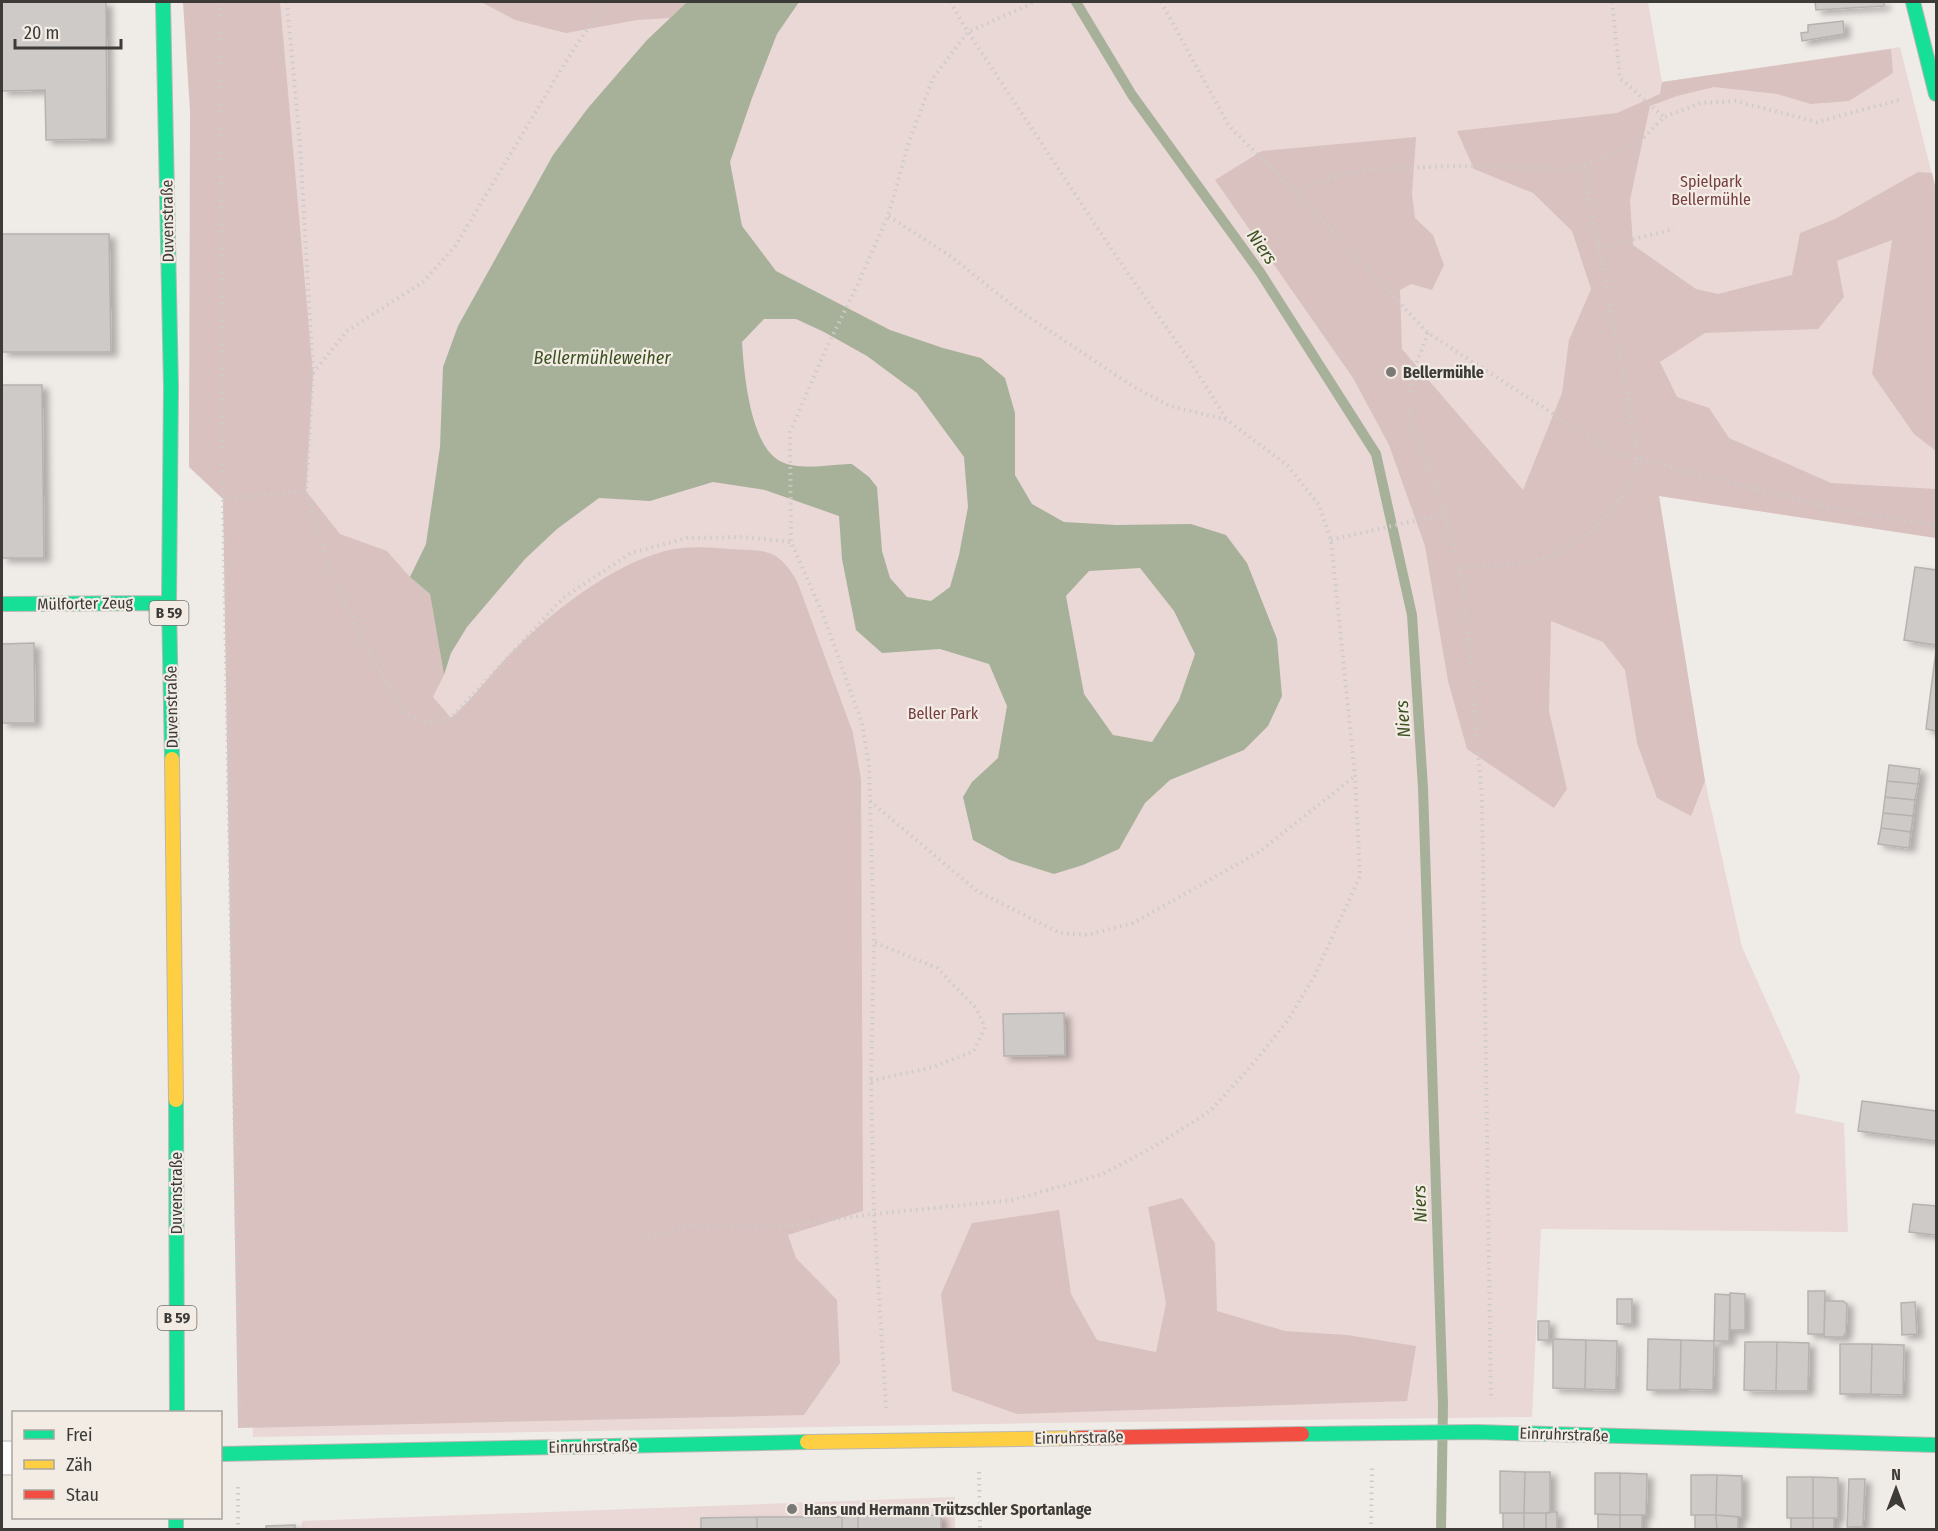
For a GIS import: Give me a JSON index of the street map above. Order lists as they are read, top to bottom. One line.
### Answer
{"streets":{"street":["Duvenstraße","Mülforter Zeug","B 59","Einruhrstraße"]},"crossings":[["Duvenstraße","Mülforter Zeug"]],"water":["Niers","Bellermühleweiher"],"parks":["Spielpark Bellermühle","Beller Park"],"places":["Bellermühle","Hans und Hermann Trützschler Sportanlage"],"legend":["Frei","Zäh","Stau"],"scale_bar":"20 m","north":"top"}
